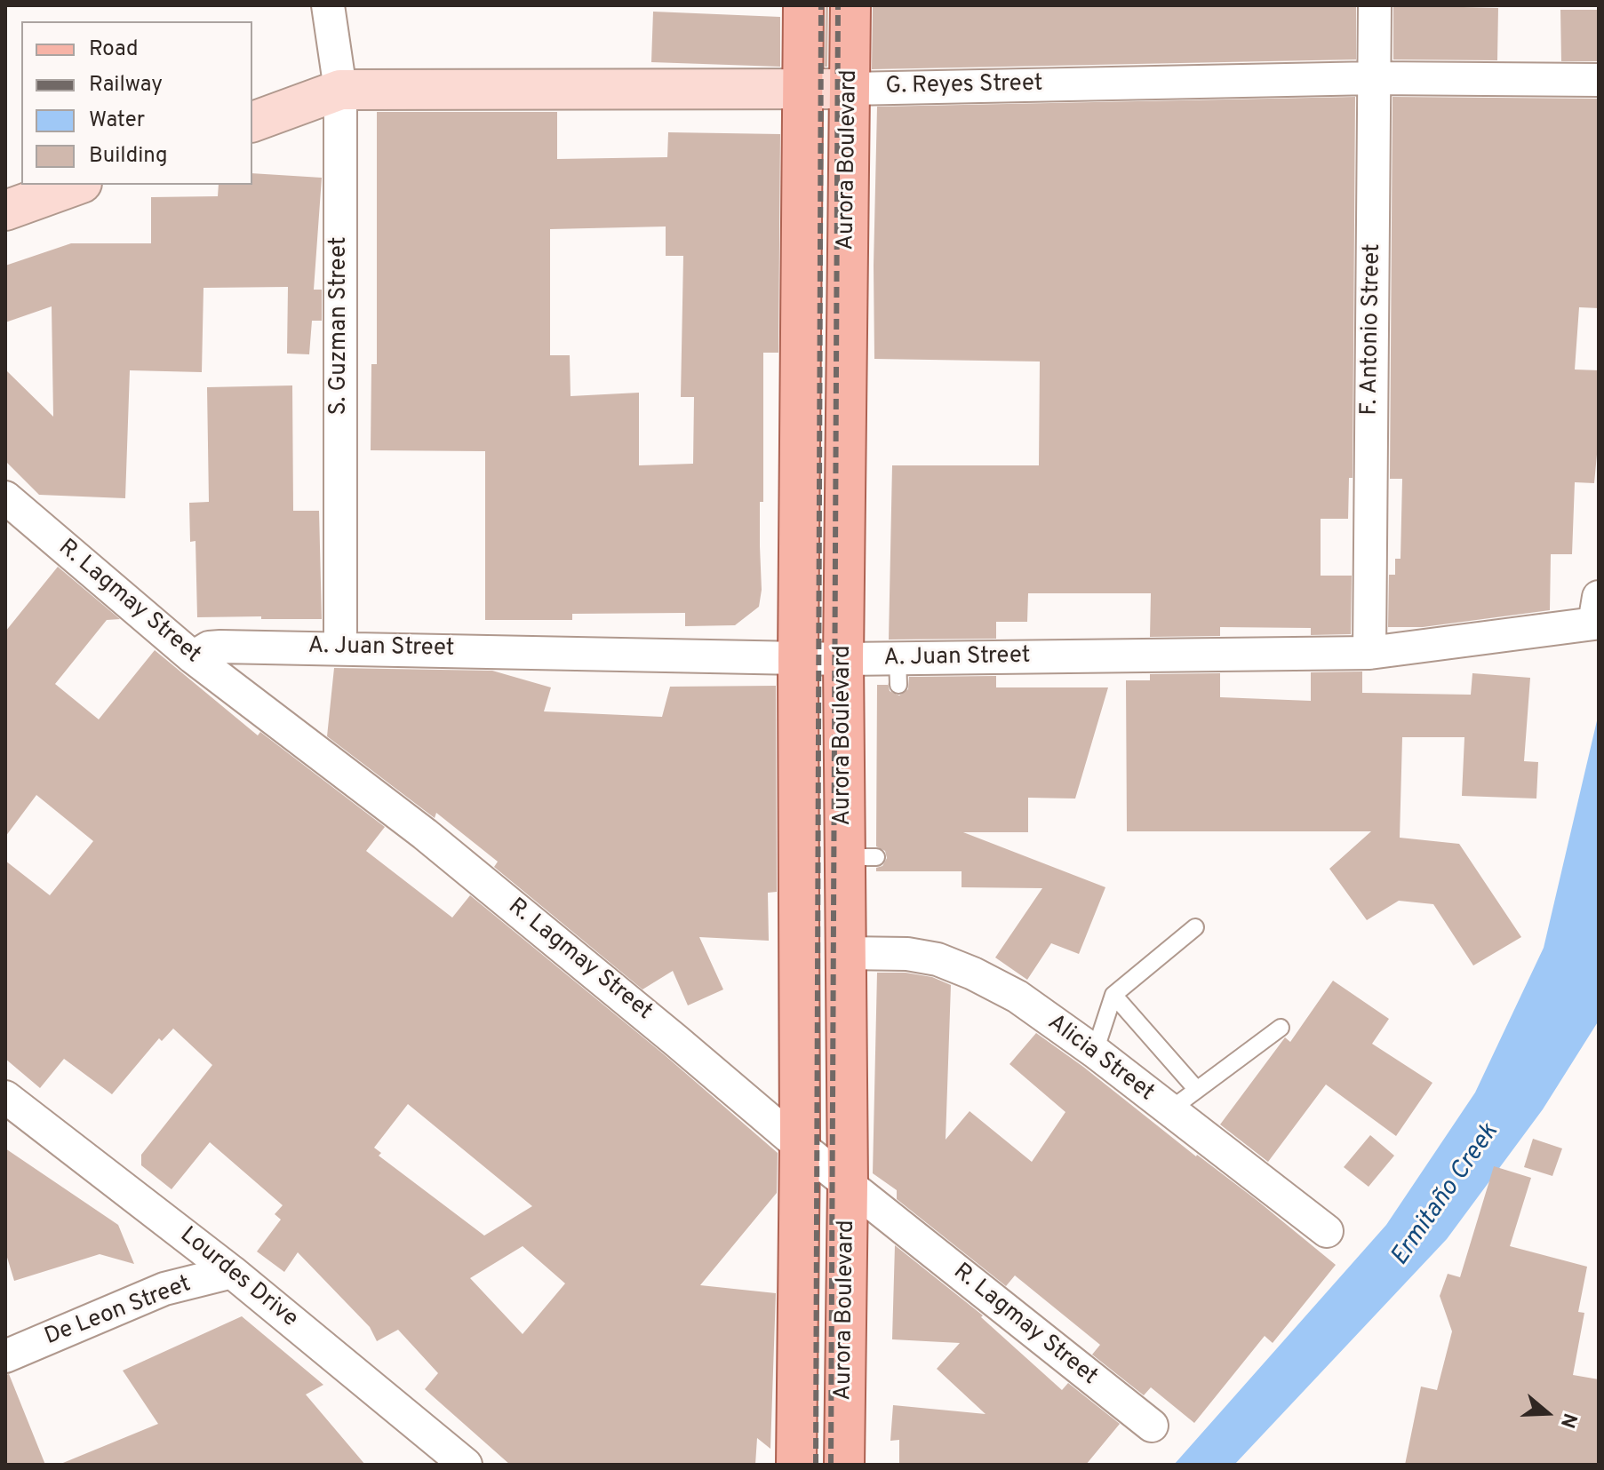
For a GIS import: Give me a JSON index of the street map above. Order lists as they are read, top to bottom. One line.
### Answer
{"streets":{"main road":["Aurora Boulevard"],"street":["G. Reyes Street","S. Guzman Street","F. Antonio Street","R. Lagmay Street","A. Juan Street","Alicia Street","Lourdes Drive","De Leon Street"]},"crossings":[["G. Reyes Street","Aurora Boulevard"],["G. Reyes Street","S. Guzman Street"],["G. Reyes Street","F. Antonio Street"],["Aurora Boulevard","R. Lagmay Street"],["Aurora Boulevard","A. Juan Street"],["Aurora Boulevard","Alicia Street"],["S. Guzman Street","A. Juan Street"],["F. Antonio Street","A. Juan Street"],["R. Lagmay Street","A. Juan Street"],["Lourdes Drive","De Leon Street"]],"water":["Ermitaño Creek"],"legend":["Road","Railway","Water","Building"],"north":"right"}
